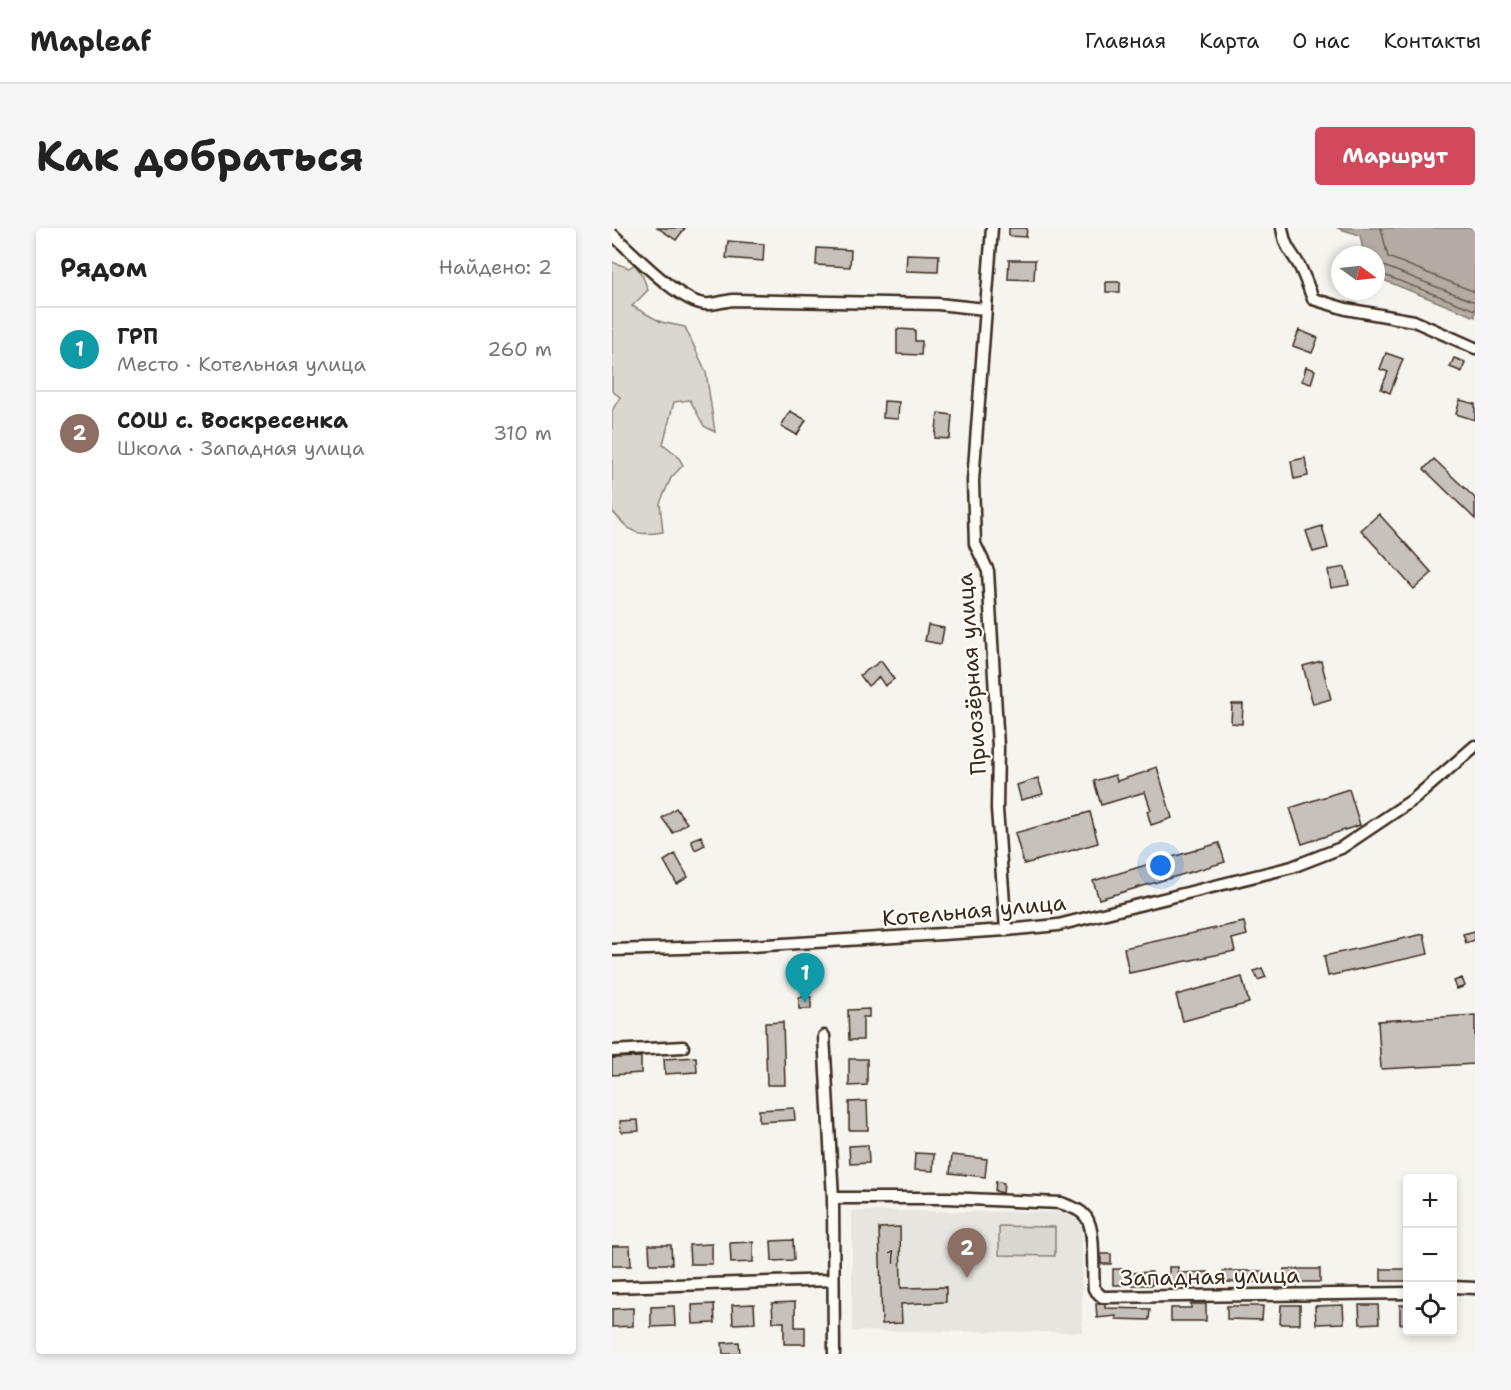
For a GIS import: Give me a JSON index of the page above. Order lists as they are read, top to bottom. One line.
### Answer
{"streets":{"street":["Приозёрная улица","Котельная улица","Западная улица"]},"crossings":[["Приозёрная улица","Котельная улица"]],"house_numbers":["1"],"north":"right","page":{"header":"Mapleaf","nav":["Главная","Карта","О нас","Контакты"],"buttons":"Маршрут","title":"Как добраться","heading":["Рядом","Найдено: 2"],"list":[{"mark":"1","name":"ГРП","note":"Место · Котельная улица","value":"260 m"},{"mark":"2","name":"СОШ с. Воскресенка","note":"Школа · Западная улица","value":"310 m"}],"pins":["1","2"],"map_buttons":["+","−"]}}
